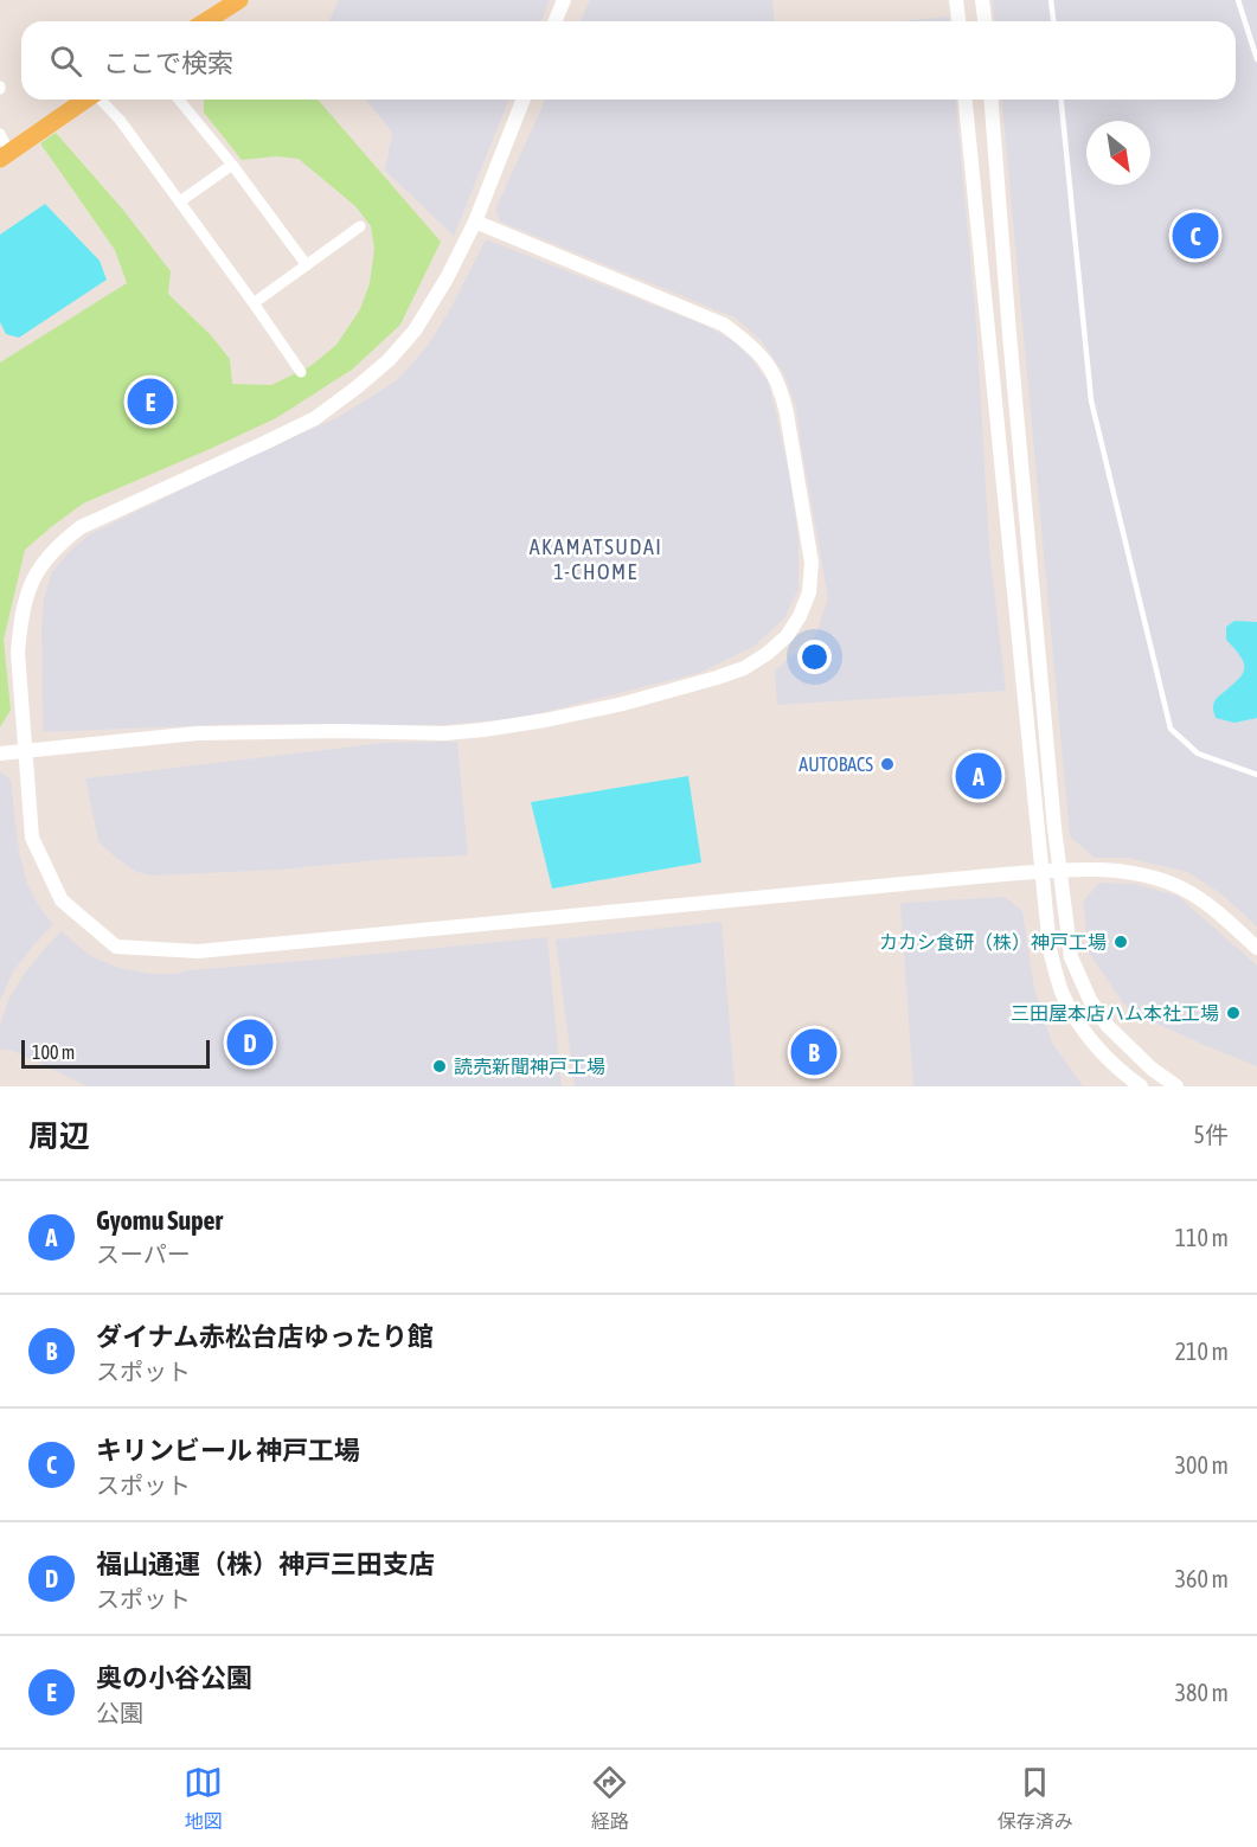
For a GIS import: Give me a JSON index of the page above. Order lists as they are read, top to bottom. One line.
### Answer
{"districts":["AKAMATSUDAI 1-CHOME"],"places":["AUTOBACS","カカシ食研（株）神戸工場","三田屋本店ハム本社工場","読売新聞神戸工場"],"scale_bar":"100 m","north":"bottom right","page":{"search":"ここで検索","pins":["C","E","A","D","B"],"scale":"100 m","heading":["周辺","5件"],"list":[{"mark":"A","name":"Gyomu Super","note":"スーパー","value":"110 m"},{"mark":"B","name":"ダイナム赤松台店ゆったり館","note":"スポット","value":"210 m"},{"mark":"C","name":"キリンビール 神戸工場","note":"スポット","value":"300 m"},{"mark":"D","name":"福山通運（株）神戸三田支店","note":"スポット","value":"360 m"},{"mark":"E","name":"奥の小谷公園","note":"公園","value":"380 m"}],"nav":["地図","経路","保存済み"]}}
